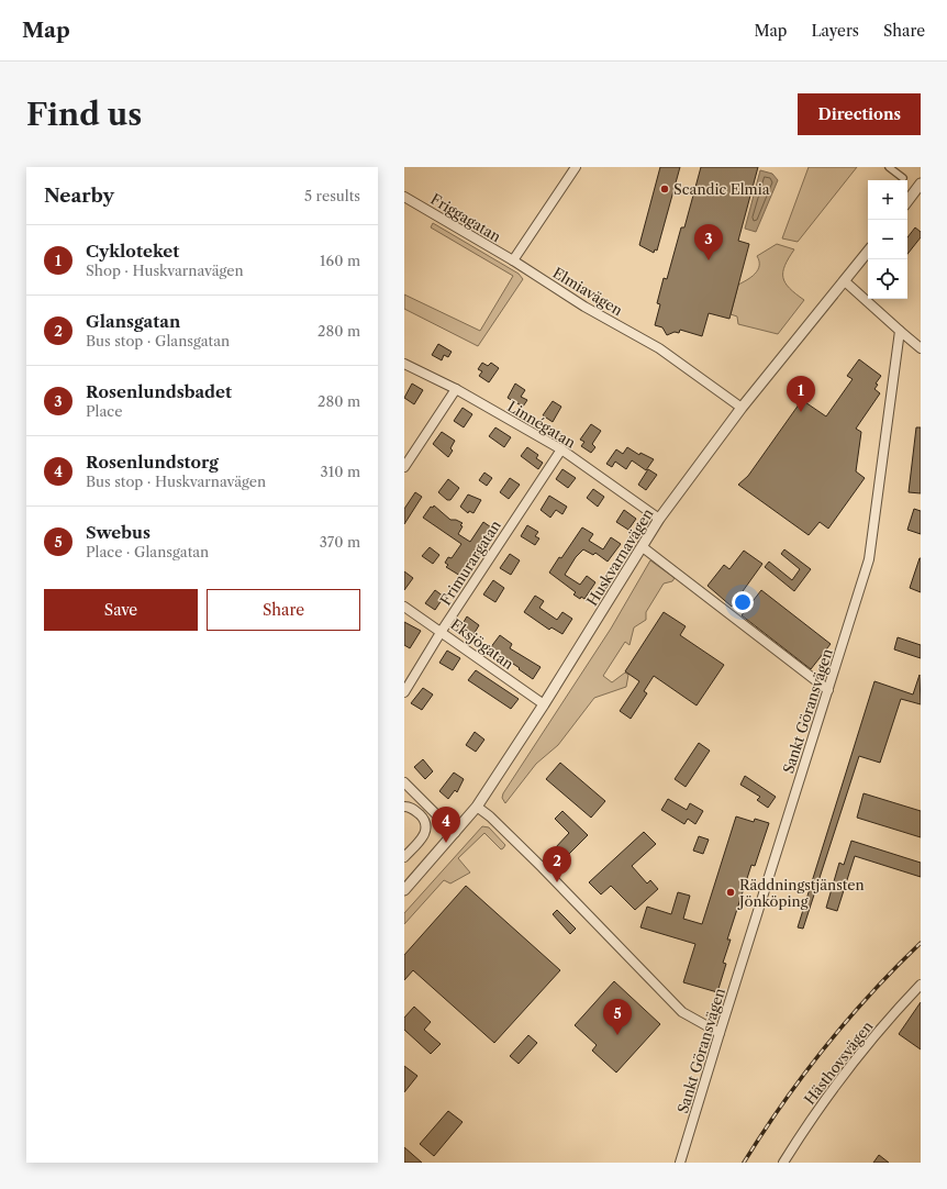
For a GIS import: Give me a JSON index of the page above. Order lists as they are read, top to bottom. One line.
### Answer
{"streets":{"street":["Friggagatan","Elmiavägen","Linnégatan","Huskvarnavägen","Frimurargatan","Eksjögatan","Sankt Göransvägen","Hästhovsvägen"]},"crossings":[["Friggagatan","Elmiavägen"],["Elmiavägen","Huskvarnavägen"],["Linnégatan","Huskvarnavägen"],["Linnégatan","Frimurargatan"],["Huskvarnavägen","Eksjögatan"],["Frimurargatan","Eksjögatan"]],"places":["Scandic Elmia","Räddningstjänsten Jönköping"],"page":{"header":"Map","nav":["Map","Layers","Share"],"buttons":["Directions",["Save","Share"]],"title":"Find us","heading":["Nearby","5 results"],"map_buttons":["+","−"],"list":[{"mark":"1","name":"Cykloteket","note":"Shop · Huskvarnavägen","value":"160 m"},{"mark":"2","name":"Glansgatan","note":"Bus stop · Glansgatan","value":"280 m"},{"mark":"3","name":"Rosenlundsbadet","note":"Place","value":"280 m"},{"mark":"4","name":"Rosenlundstorg","note":"Bus stop · Huskvarnavägen","value":"310 m"},{"mark":"5","name":"Swebus","note":"Place · Glansgatan","value":"370 m"}],"pins":["3","1","4","2","5"]}}
